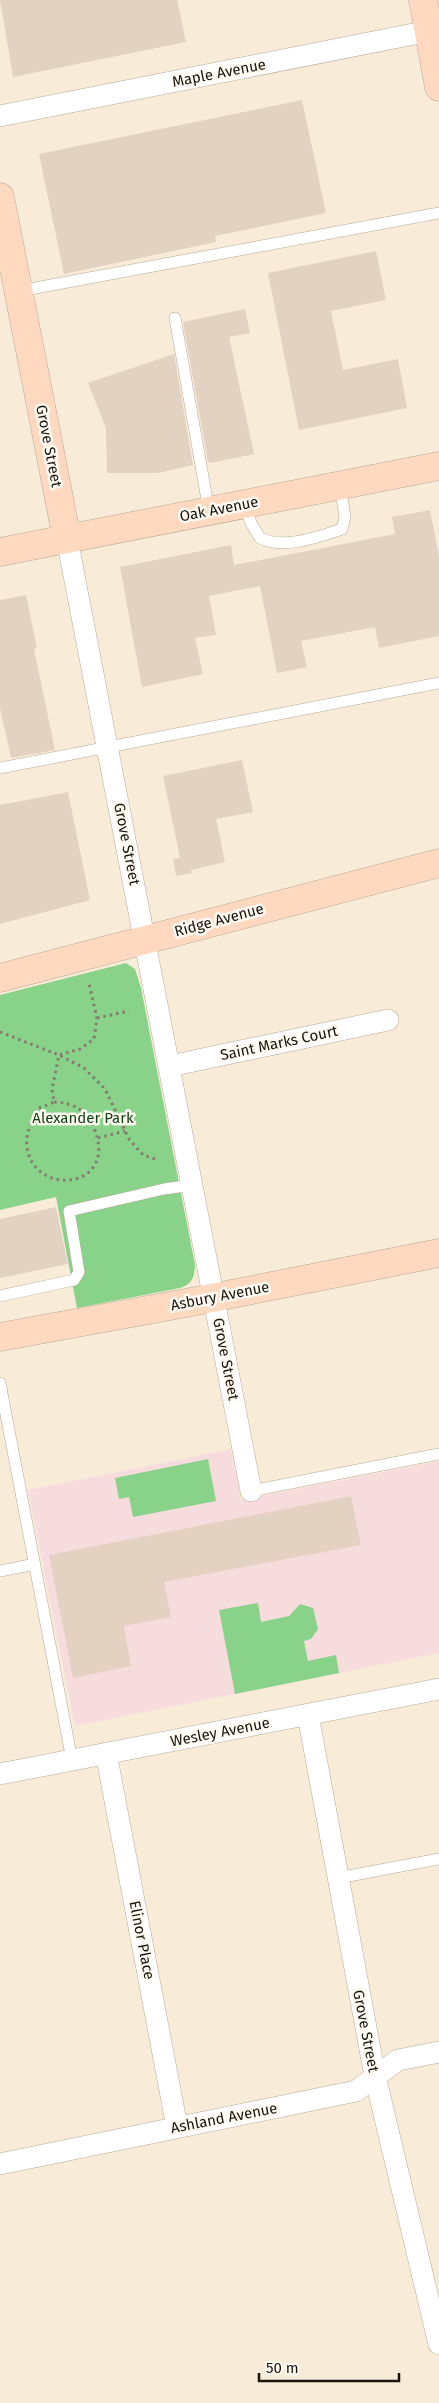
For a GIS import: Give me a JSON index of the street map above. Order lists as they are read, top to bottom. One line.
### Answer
{"streets":{"main road":["Grove Street","Oak Avenue","Ridge Avenue","Asbury Avenue"],"street":["Maple Avenue","Saint Marks Court","Wesley Avenue","Elinor Place","Ashland Avenue"]},"crossings":[["Grove Street","Oak Avenue"],["Grove Street","Ridge Avenue"],["Grove Street","Saint Marks Court"],["Grove Street","Asbury Avenue"],["Grove Street","Wesley Avenue"],["Grove Street","Ashland Avenue"],["Wesley Avenue","Elinor Place"],["Elinor Place","Ashland Avenue"]],"parks":["Alexander Park"],"scale_bar":"50 m"}
